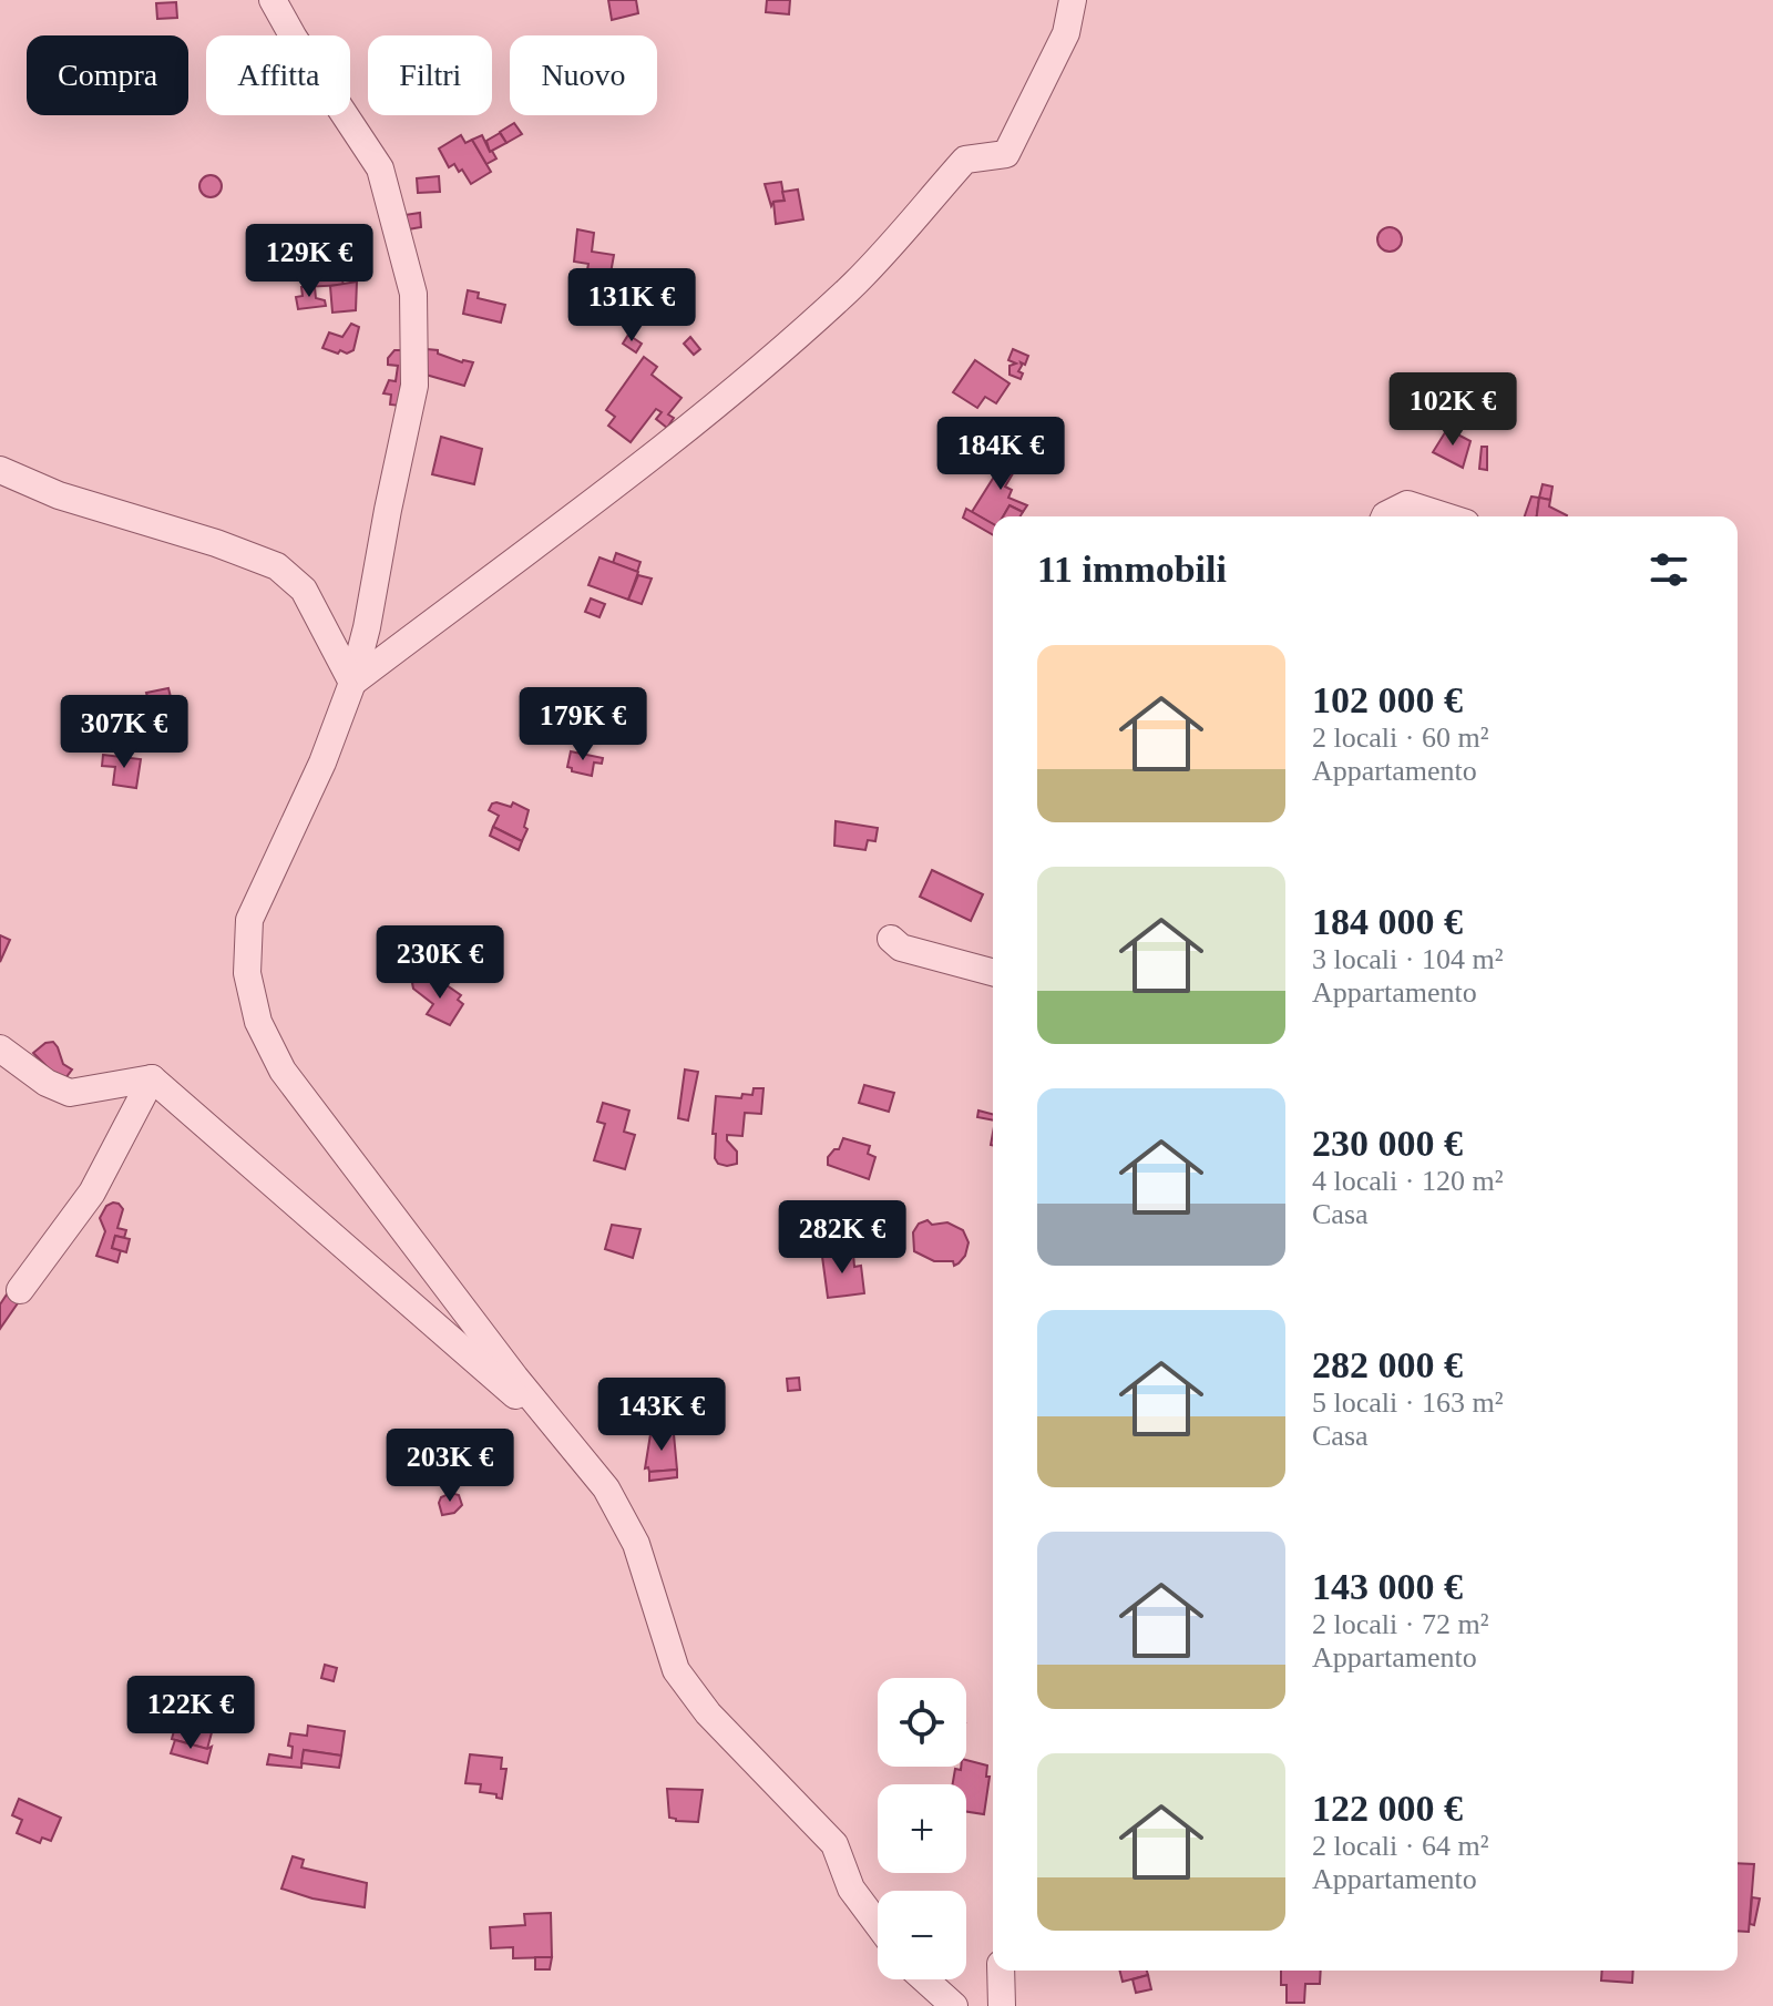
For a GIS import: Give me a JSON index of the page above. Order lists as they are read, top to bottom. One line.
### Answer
{"page":{"chip":["Compra","Affitta","Filtri","Nuovo"],"price":["129K €","131K €","102K €","184K €","179K €","307K €","230K €","282K €","143K €","203K €","122K €"],"heading":"11 immobili","list":[{"name":"102 000 €","note":"2 locali · 60 m² · Appartamento"},{"name":"184 000 €","note":"3 locali · 104 m² · Appartamento"},{"name":"230 000 €","note":"4 locali · 120 m² · Casa"},{"name":"282 000 €","note":"5 locali · 163 m² · Casa"},{"name":"143 000 €","note":"2 locali · 72 m² · Appartamento"},{"name":"122 000 €","note":"2 locali · 64 m² · Appartamento"}],"map_buttons":["+","−"]}}
